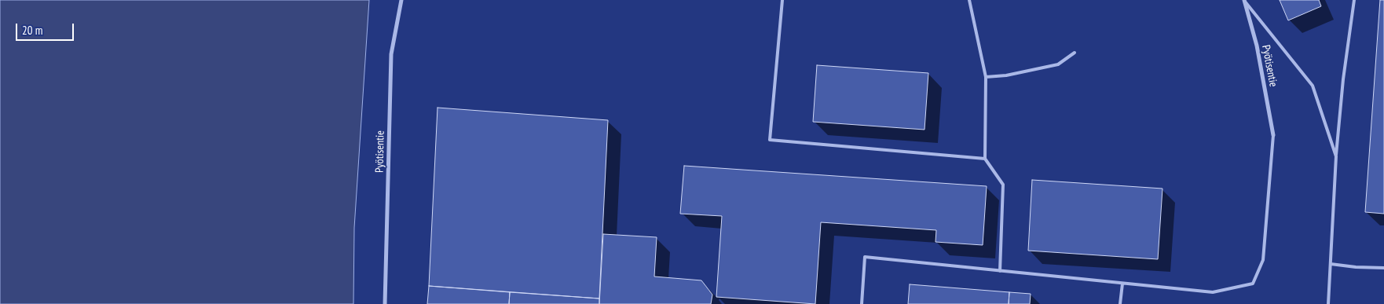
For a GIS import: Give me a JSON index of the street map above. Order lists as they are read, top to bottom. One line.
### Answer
{"streets":{"street":["Pyötisentie"]},"scale_bar":"20 m"}
